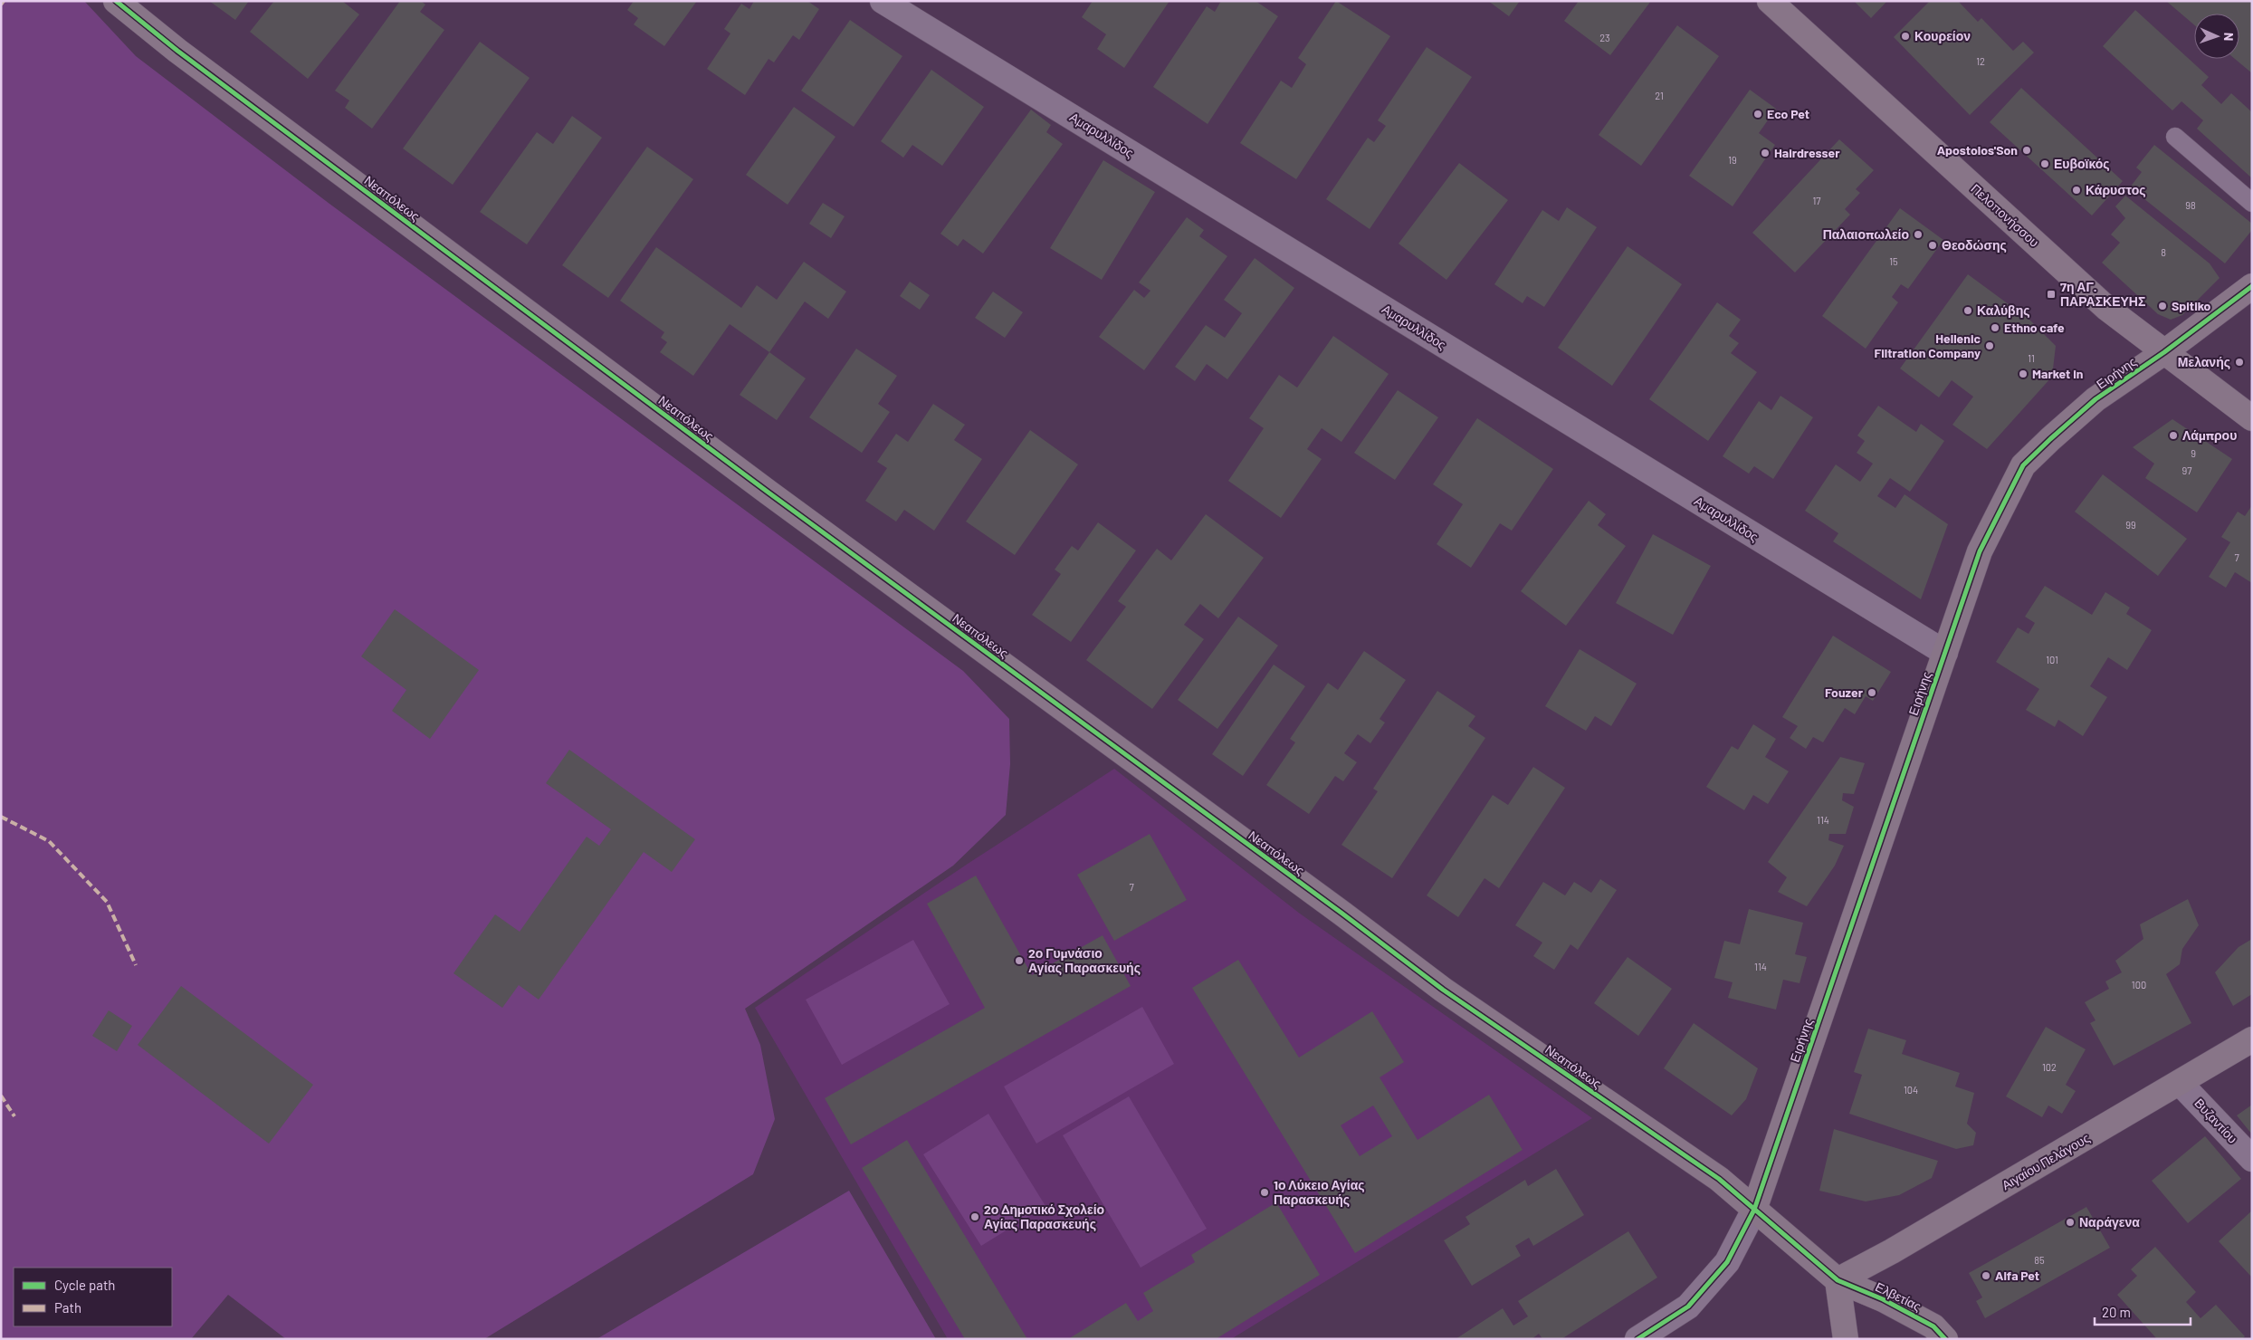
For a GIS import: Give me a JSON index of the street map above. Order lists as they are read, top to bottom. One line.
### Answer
{"streets":{"street":["Αμαρυλλίδος","Νεαπόλεως","Πελοπονήσσου","Ειρήνης","Βυζαντίου","Αιγαίου Πελάγους","Ελβετίας"]},"crossings":[["Αμαρυλλίδος","Ειρήνης"],["Νεαπόλεως","Ειρήνης"],["Νεαπόλεως","Αιγαίου Πελάγους"],["Νεαπόλεως","Ελβετίας"],["Πελοπονήσσου","Ειρήνης"],["Βυζαντίου","Αιγαίου Πελάγους"],["Αιγαίου Πελάγους","Ελβετίας"]],"places":{"other":["Κουρείον","Eco Pet","Apostolos'Son","Hairdresser","Ευβοϊκός","Κάρυστος","Παλαιοπωλείο","Θεοδώσης","Spitiko","Καλύβης","Ethno cafe","Hellenic Filtration Company","Μελανής","Market in","Λάμπρου","Fouzer","2ο Γυμνάσιο Αγίας Παρασκευής","1ο Λύκειο Αγίας Παρασκευής","2ο Δημοτικό Σχολείο Αγίας Παρασκευής","Ναράγενα","Alfa Pet"],"transit":["7η ΑΓ. ΠΑΡΑΣΚΕΥΗΣ"]},"house_numbers":["23","12","21","19","17","98","8","15","11","9","97","99","7","101","114","7","114","100","102","104","85"],"legend":["Cycle path","Path"],"scale_bar":"20 m","north":"right"}
